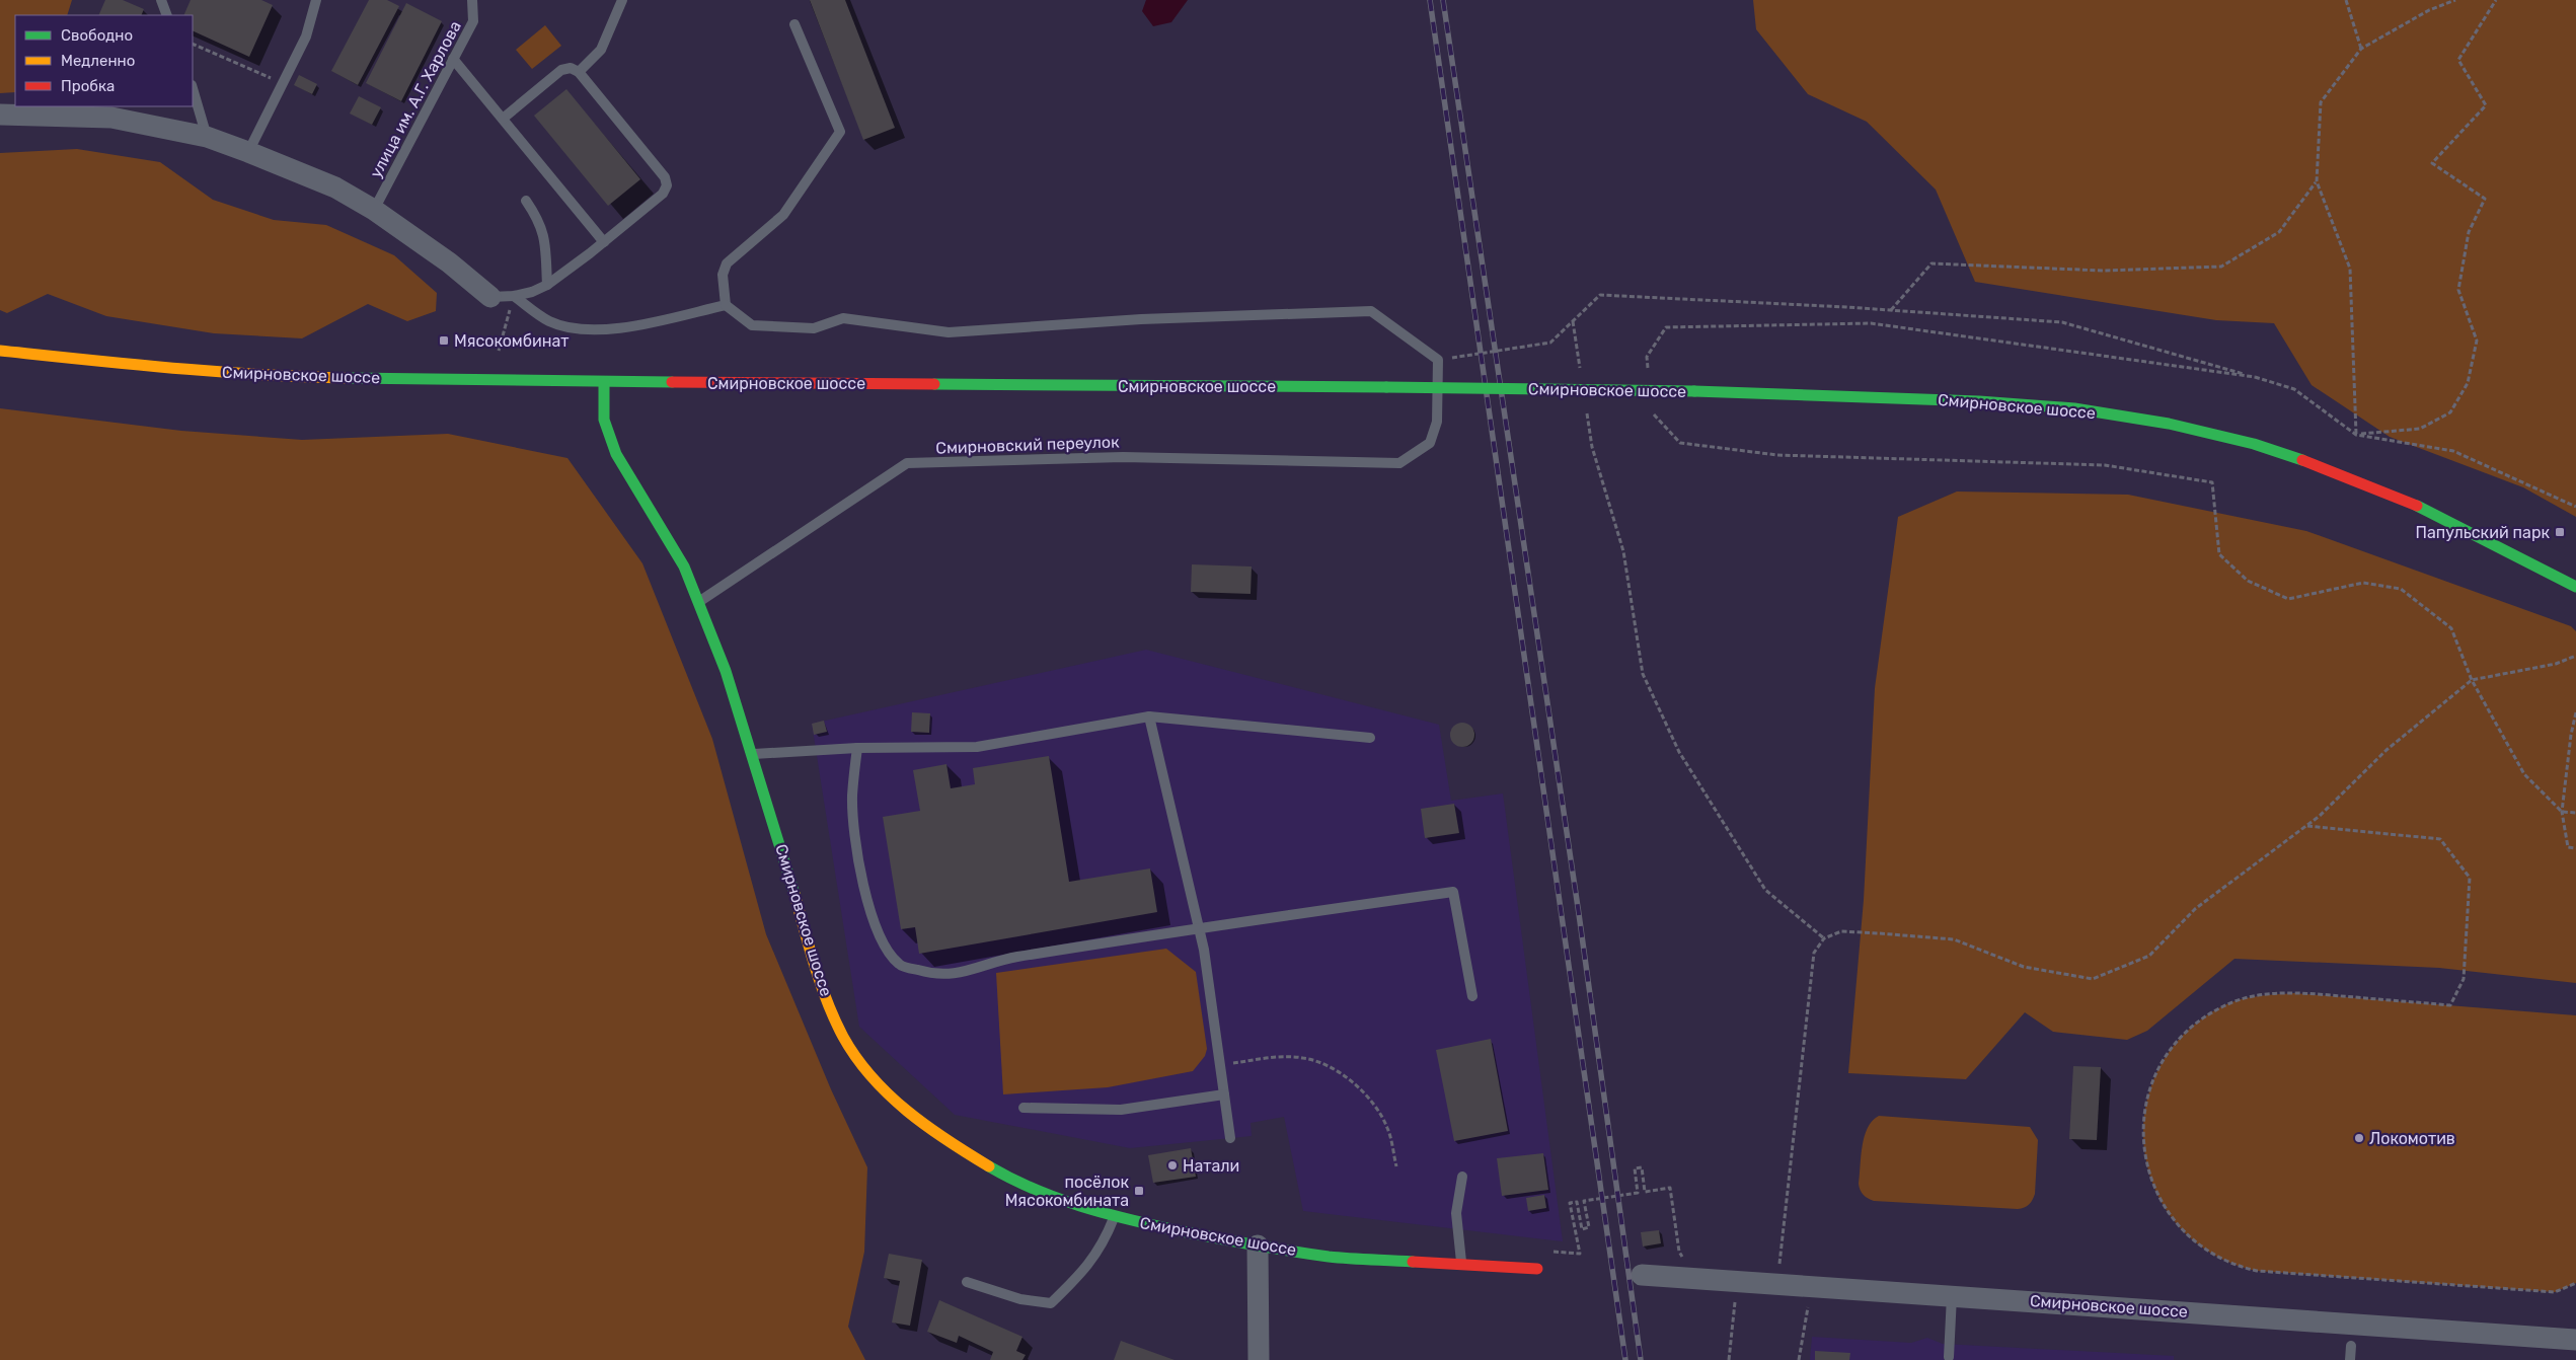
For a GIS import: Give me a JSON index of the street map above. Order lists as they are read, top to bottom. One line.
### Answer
{"streets":{"main road":["Смирновское шоссе"],"lane":["улица им. А.Г. Харлова","Смирновский переулок"]},"crossings":[["Смирновское шоссе","Смирновский переулок"]],"places":{"transit":["Мясокомбинат","Папульский парк","посёлок Мясокомбината"],"other":["Локомотив","Натали"]},"legend":["Свободно","Медленно","Пробка"]}
